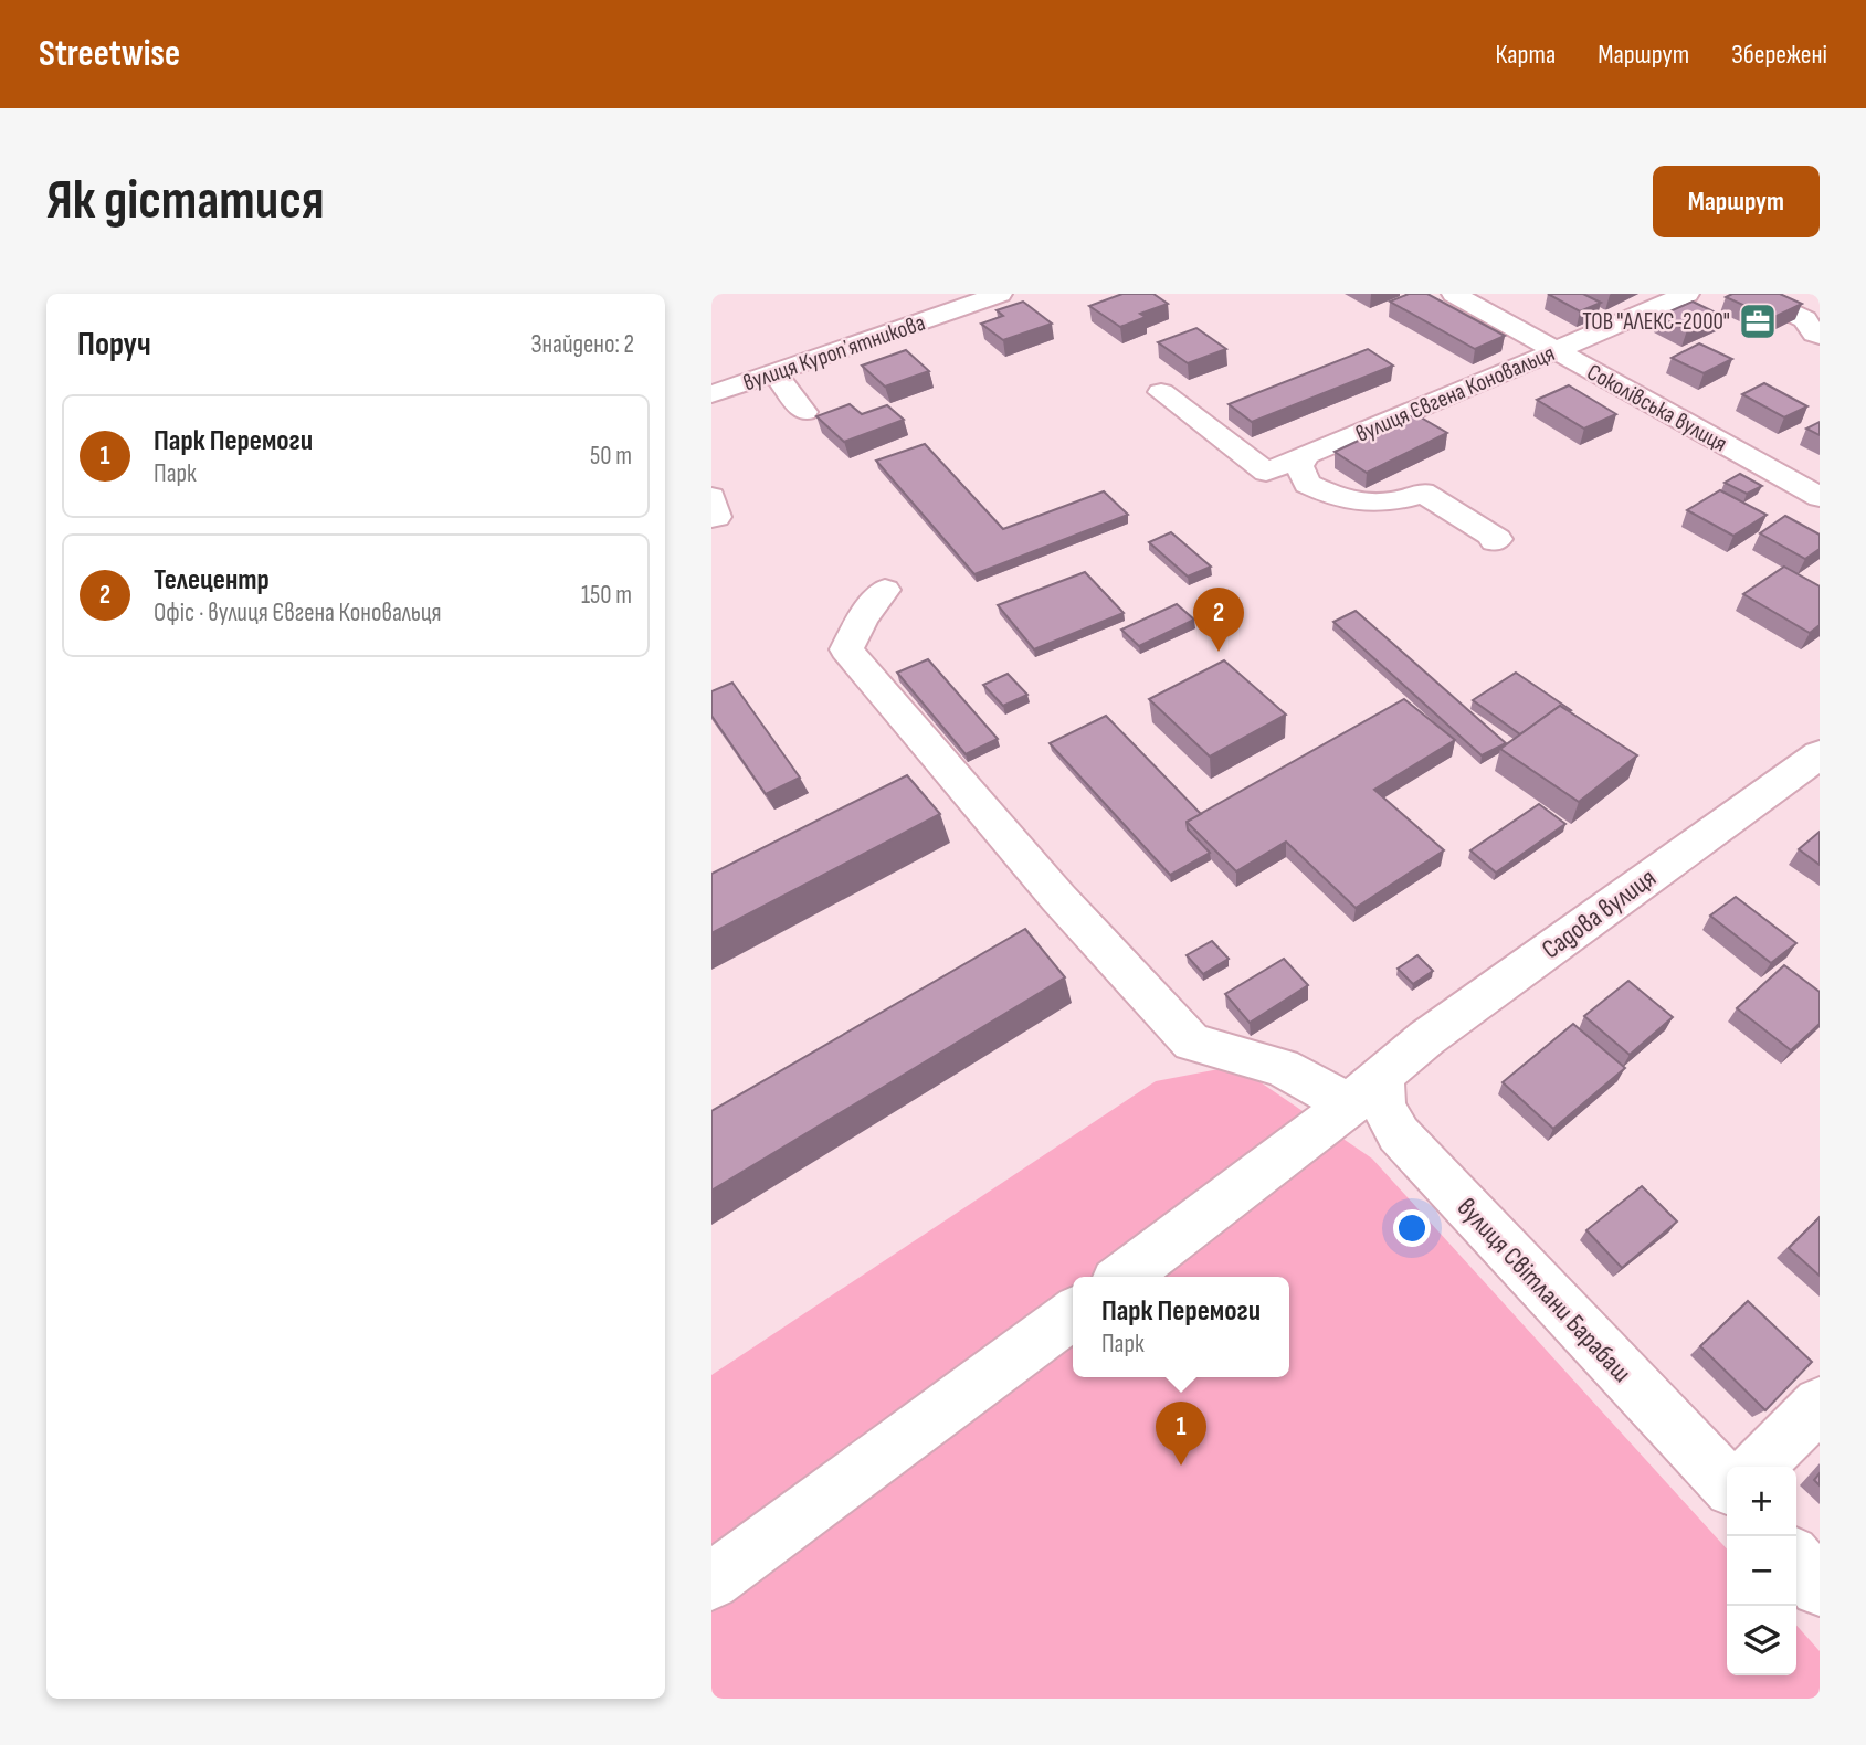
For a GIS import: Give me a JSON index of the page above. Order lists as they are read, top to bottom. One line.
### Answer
{"streets":{"street":["вулиця Куропʼятникова","вулиця Євгена Коновальця","Соколівська вулиця","Садова вулиця","вулиця Світлани Барабаш"]},"crossings":[["вулиця Євгена Коновальця","Соколівська вулиця"],["Садова вулиця","вулиця Світлани Барабаш"]],"places":{"office":["ТОВ \"АЛЕКС-2000\""]},"page":{"header":"Streetwise","nav":["Карта","Маршрут","Збережені"],"buttons":"Маршрут","title":"Як дістатися","heading":["Поруч","Знайдено: 2"],"list":[{"mark":"1","name":"Парк Перемоги","note":"Парк","value":"50 m"},{"mark":"2","name":"Телецентр","note":"Офіс · вулиця Євгена Коновальця","value":"150 m"}],"pins":["2","1"],"popup":["Парк Перемоги","Парк"],"map_buttons":["+","−"]}}
